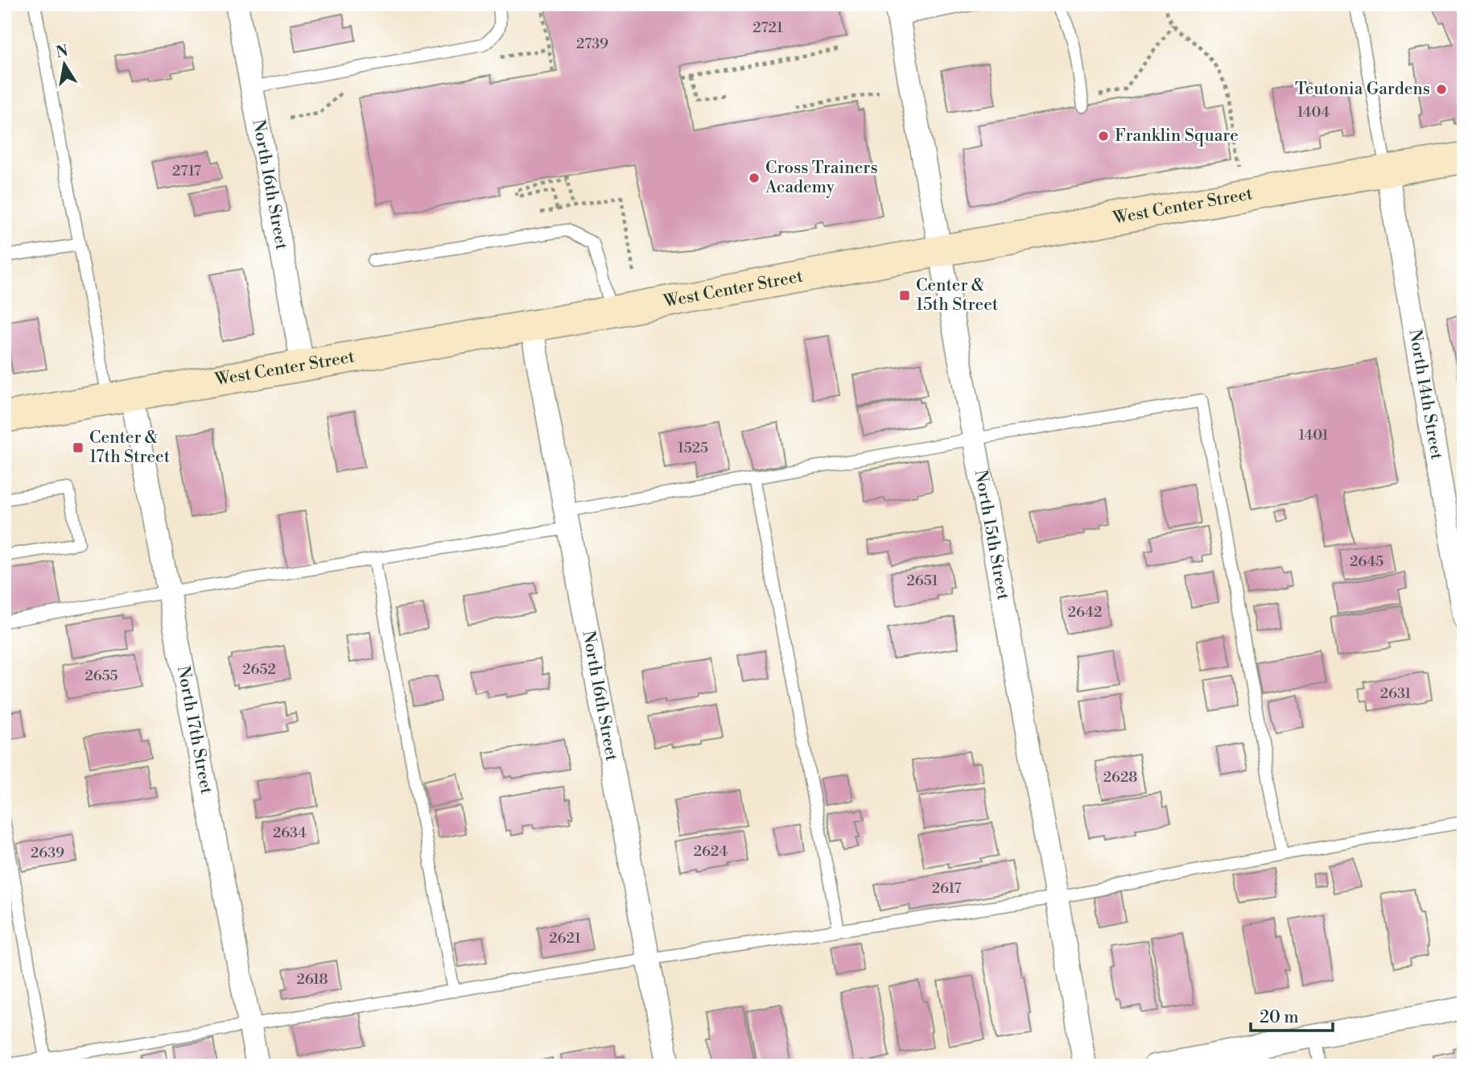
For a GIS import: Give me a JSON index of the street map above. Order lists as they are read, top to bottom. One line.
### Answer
{"streets":{"street":["North 16th Street","West Center Street","North 14th Street","North 15th Street","North 17th Street"]},"crossings":[["North 16th Street","West Center Street"],["West Center Street","North 14th Street"],["West Center Street","North 15th Street"],["West Center Street","North 17th Street"]],"places":{"other":["Teutonia Gardens","Franklin Square","Cross Trainers Academy"],"transit":["Center & 15th Street","Center & 17th Street"]},"house_numbers":["2721","2739","1404","2717","1401","1525","2645","2651","2642","2652","2655","2631","2628","2634","2624","2639","2617","2621","2618"],"scale_bar":"20 m","north":"top"}
